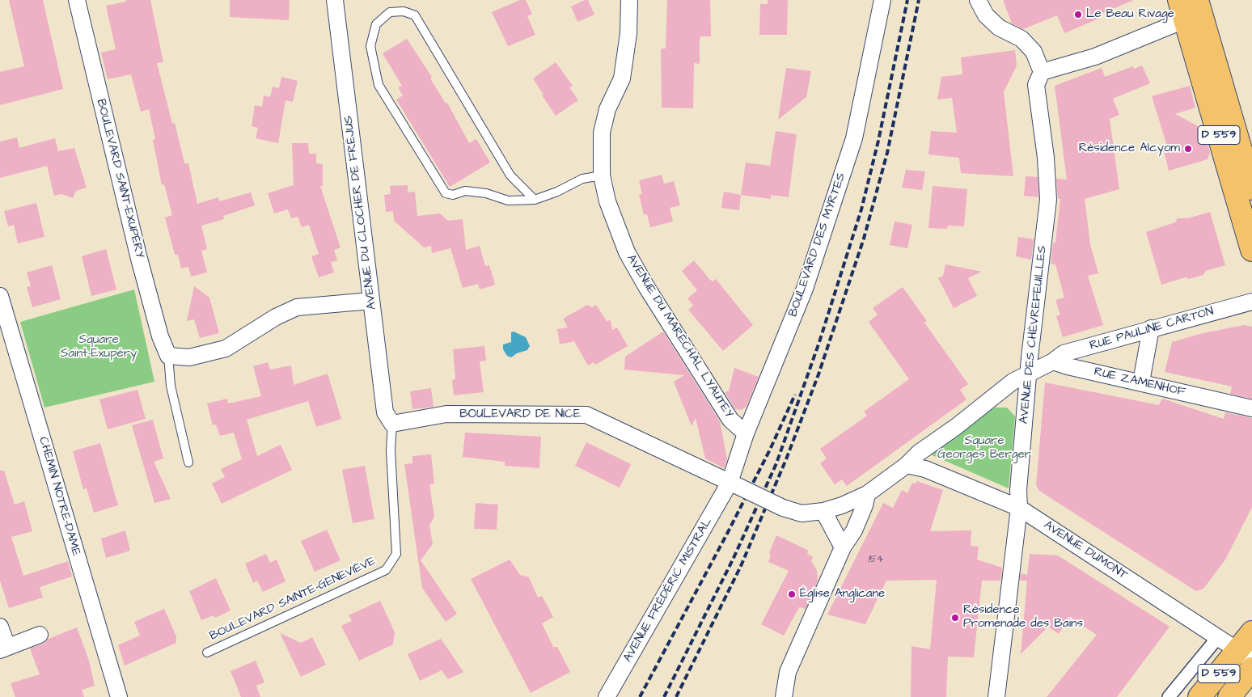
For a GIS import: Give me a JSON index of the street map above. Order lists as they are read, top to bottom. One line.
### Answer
{"streets":{"main road":["D 559"],"street":["BOULEVARD SAINT-EXUPÉRY","AVENUE DU CLOCHER DE FRÉJUS","BOULEVARD DES MYRTES","RUE PAULINE CARTON","AVENUE DES CHÈVREFEUILLES","AVENUE DU MARÉCHAL LYAUTEY","RUE ZAMENHOF","BOULEVARD DE NICE","CHEMIN NOTRE-DAME","AVENUE DUMONT","AVENUE FRÉDÉRIC MISTRAL"],"lane":["BOULEVARD SAINTE-GENEVIÈVE"]},"crossings":[["D 559","AVENUE DUMONT"],["AVENUE DU CLOCHER DE FRÉJUS","BOULEVARD DE NICE"],["AVENUE DU CLOCHER DE FRÉJUS","BOULEVARD SAINTE-GENEVIÈVE"],["BOULEVARD DES MYRTES","AVENUE DU MARÉCHAL LYAUTEY"],["BOULEVARD DES MYRTES","BOULEVARD DE NICE"],["BOULEVARD DES MYRTES","AVENUE FRÉDÉRIC MISTRAL"],["RUE PAULINE CARTON","RUE ZAMENHOF"],["AVENUE DES CHÈVREFEUILLES","BOULEVARD DE NICE"],["AVENUE DES CHÈVREFEUILLES","AVENUE DUMONT"],["BOULEVARD DE NICE","AVENUE DUMONT"],["BOULEVARD DE NICE","AVENUE FRÉDÉRIC MISTRAL"],["BOULEVARD DE NICE","BOULEVARD SAINTE-GENEVIÈVE"]],"parks":["Square Saint-Exupéry","Square Georges Berger"],"places":["Le Beau Rivage","Résidence Alcyom","Église Anglicane","Résidence Promenade des Bains"],"house_numbers":["154"]}
